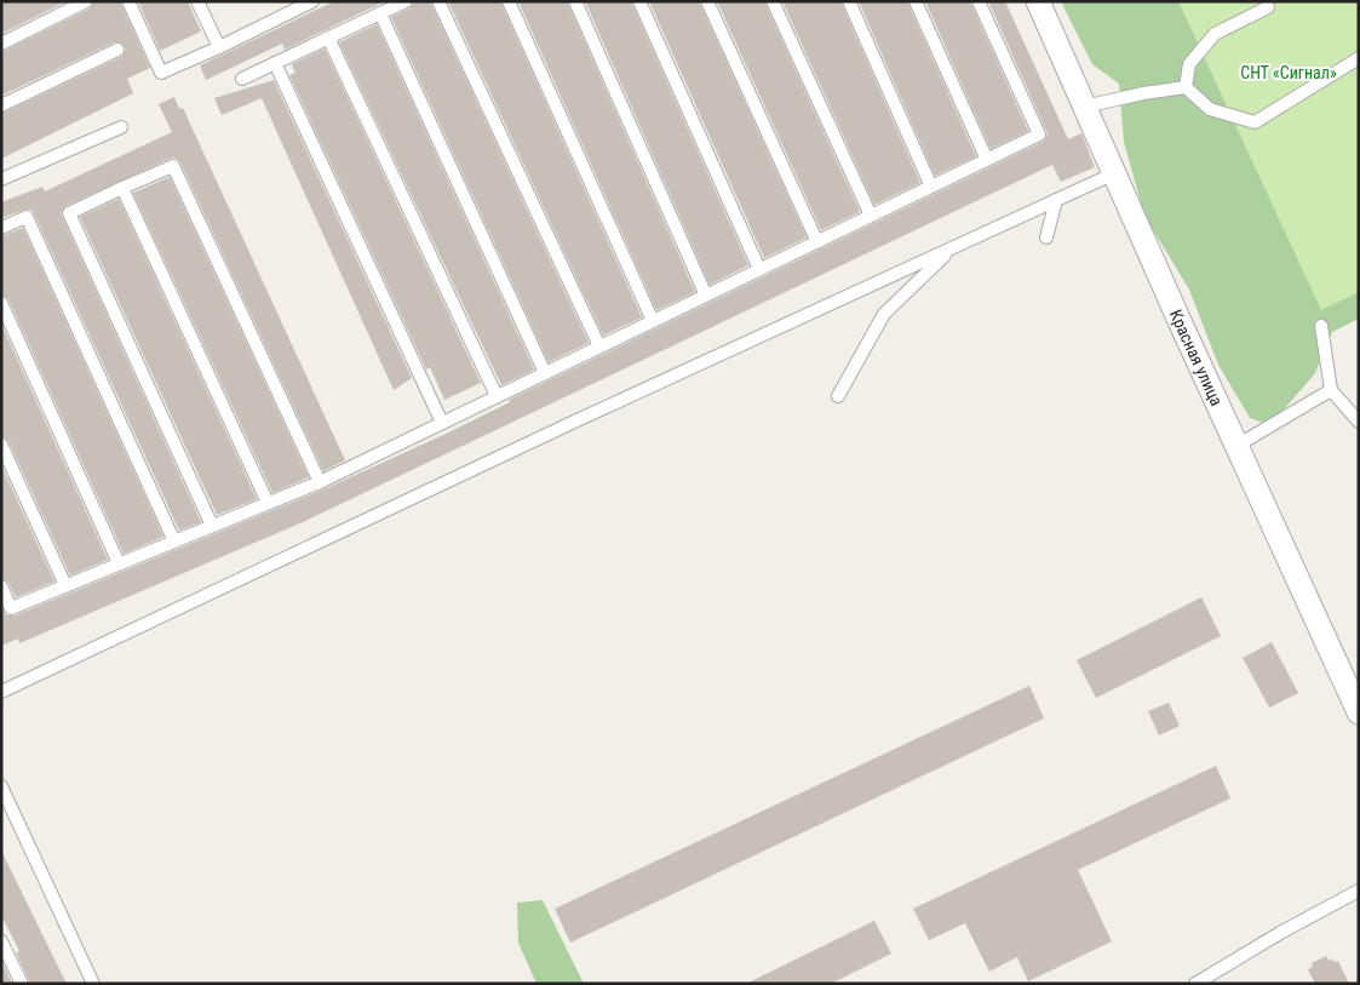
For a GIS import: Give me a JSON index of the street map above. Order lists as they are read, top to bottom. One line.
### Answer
{"streets":{"street":["Красная улица"]},"parks":["СНТ «Сигнал»"]}
